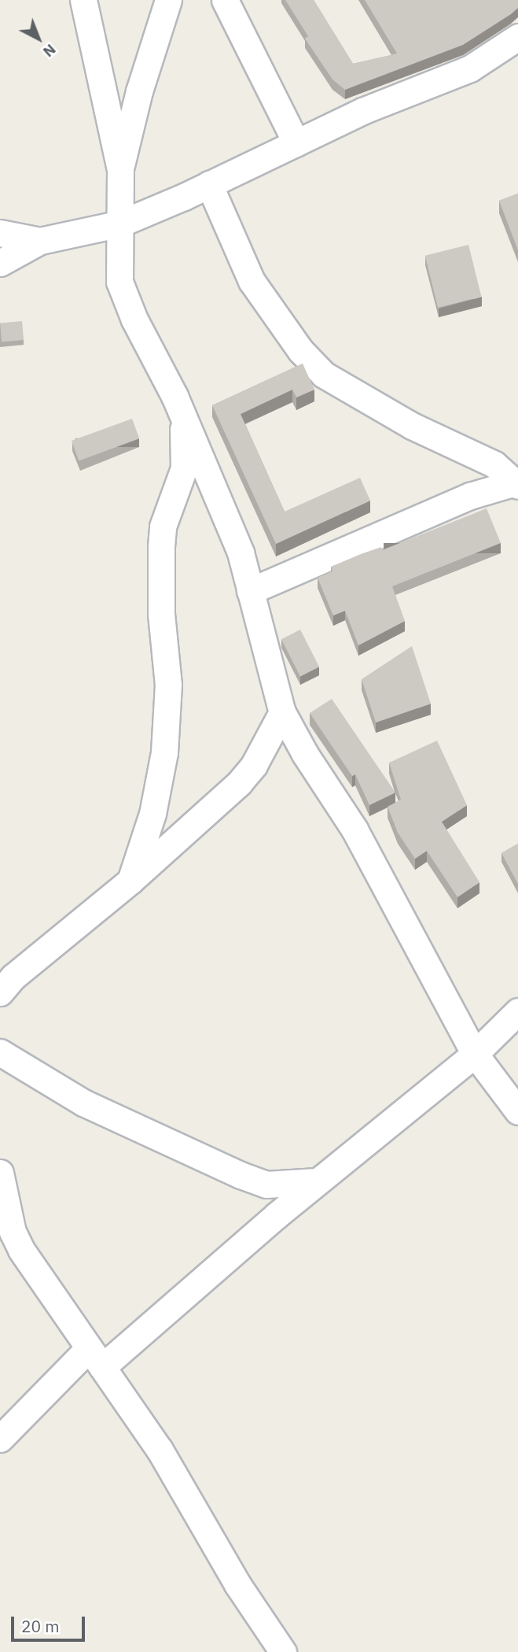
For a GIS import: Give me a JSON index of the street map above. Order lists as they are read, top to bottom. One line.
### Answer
{"scale_bar":"20 m","north":"bottom right"}
